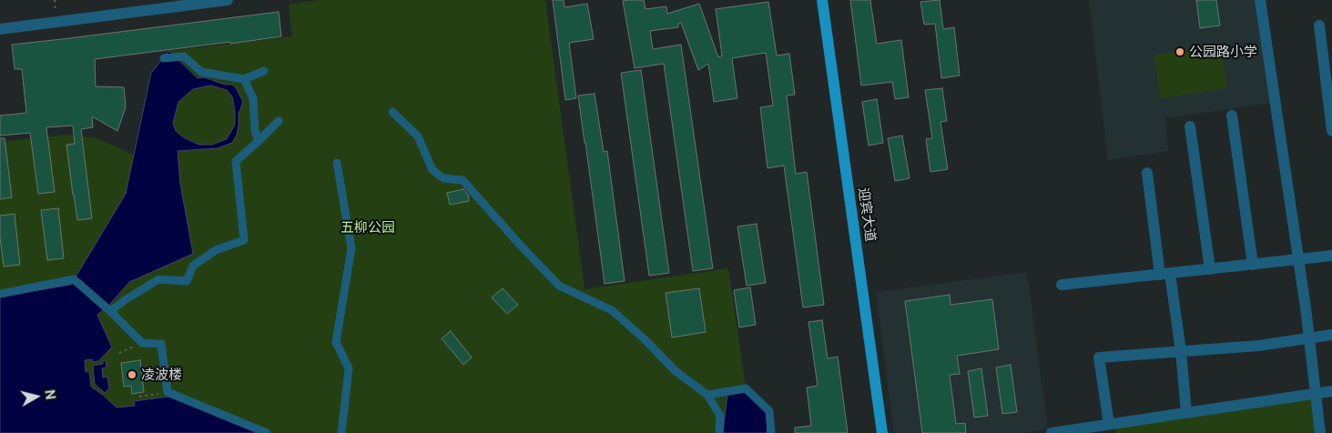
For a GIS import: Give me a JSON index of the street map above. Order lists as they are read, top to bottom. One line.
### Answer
{"streets":{"main road":["迎宾大道"]},"parks":["五柳公园"],"places":["公园路小学","凌波楼"],"north":"right"}
